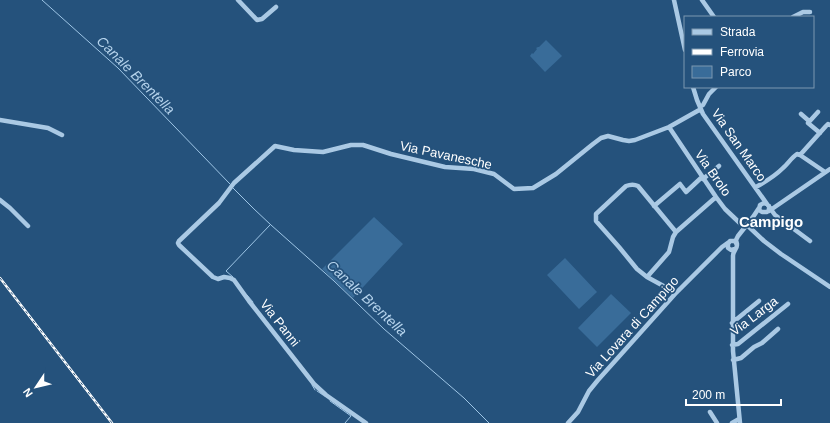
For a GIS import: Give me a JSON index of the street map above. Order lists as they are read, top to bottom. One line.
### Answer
{"streets":{"street":["Via San Marco","Via Pavanesche","Via Brolo","Via Larga","Via Panni","Via Lovara di Campigo"]},"crossings":[["Via San Marco","Via Pavanesche"],["Via San Marco","Via Lovara di Campigo"],["Via Pavanesche","Via Brolo"],["Via Pavanesche","Via Panni"],["Via Brolo","Via Lovara di Campigo"],["Via Larga","Via Lovara di Campigo"]],"districts":["Campigo"],"water":["Canale Brentella"],"legend":["Strada","Ferrovia","Parco"],"scale_bar":"200 m","north":"bottom left"}
